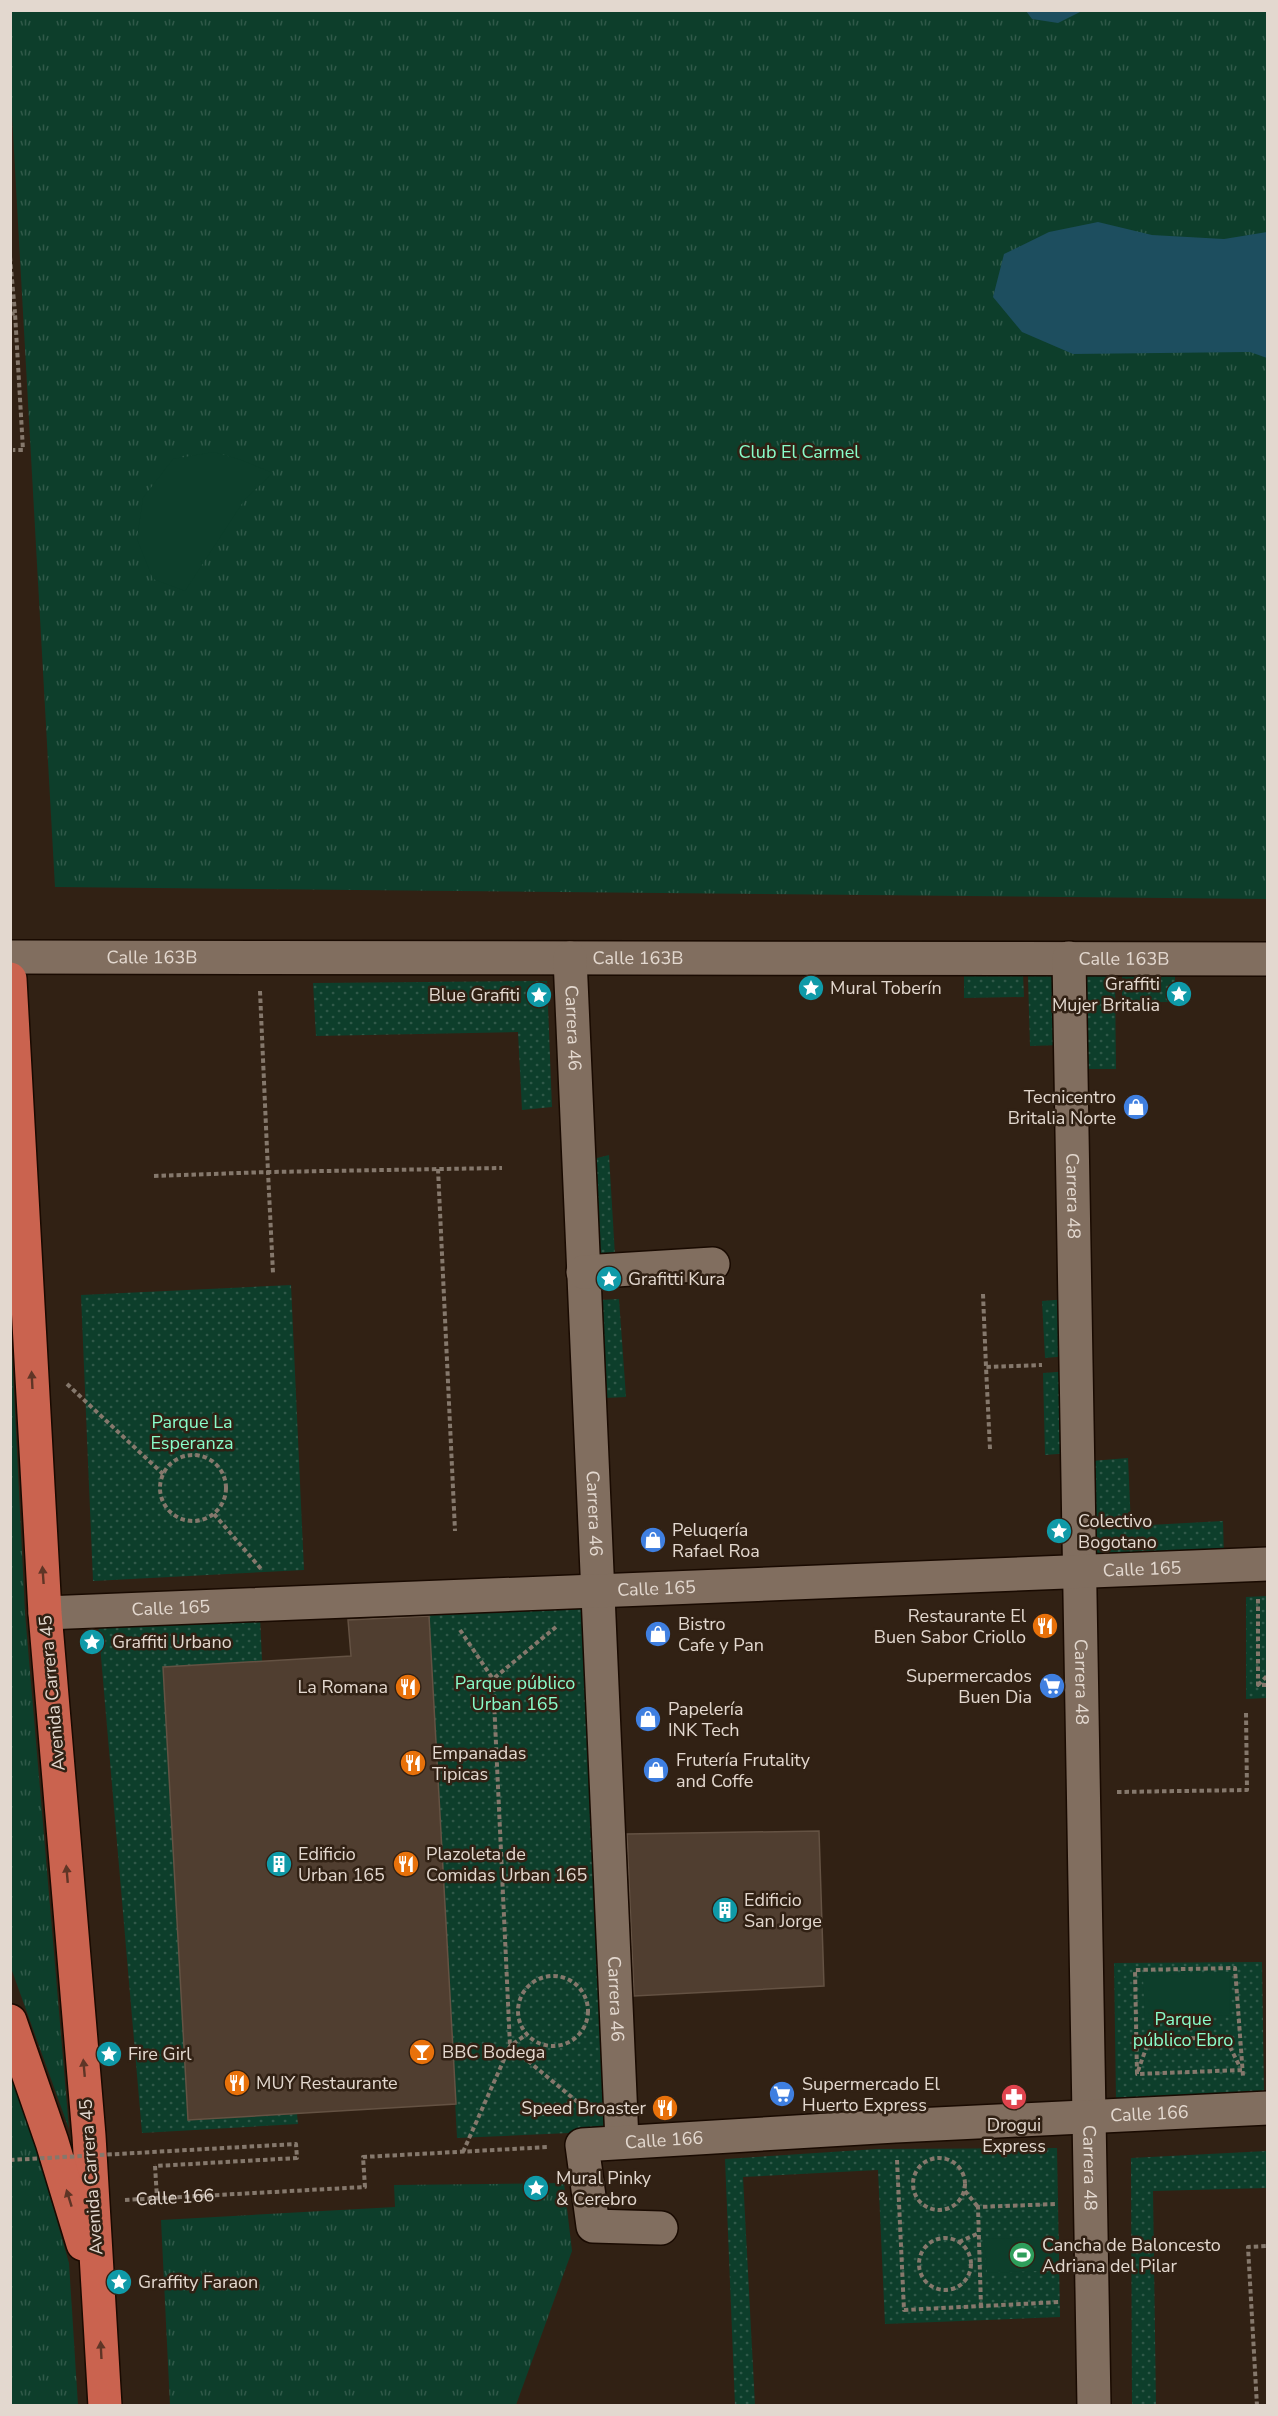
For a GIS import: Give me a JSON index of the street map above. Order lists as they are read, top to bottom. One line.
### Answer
{"streets":{"highway":["Avenida Carrera 45"],"street":["Calle 163B","Carrera 46","Carrera 48","Calle 165","Calle 166"]},"crossings":[["Calle 163B","Carrera 46"],["Calle 163B","Carrera 48"],["Carrera 46","Calle 165"],["Carrera 46","Calle 166"],["Carrera 48","Calle 165"],["Carrera 48","Calle 166"],["Calle 165","Avenida Carrera 45"],["Avenida Carrera 45","Calle 166"]],"one_way":["Avenida Carrera 45"],"parks":["Club El Carmel","Parque La Esperanza","Parque público Urban 165","Parque público Ebro"],"places":{"place":["Mural Toberín","Graffiti Mujer Britalia","Blue Grafiti","Grafitti Kura","Colectivo Bogotano","Graffiti Urbano","Fire Girl","Mural Pinky & Cerebro","Graffity Faraon"],"shop":["Tecnicentro Britalia Norte","Peluqería Rafael Roa","Bistro Cafe y Pan","Papelería INK Tech","Frutería Frutality and Coffe"],"restaurant":["Restaurante El Buen Sabor Criollo","La Romana","Empanadas Tipicas","Plazoleta de Comidas Urban 165","MUY Restaurante","Speed Broaster"],"supermarket":["Supermercados Buen Dia","Supermercado El Huerto Express"],"building":["Edificio Urban 165","Edificio San Jorge"],"bar":["BBC Bodega"],"pharmacy":["Drogui Express"],"sports":["Cancha de Baloncesto Adriana del Pilar"]}}
